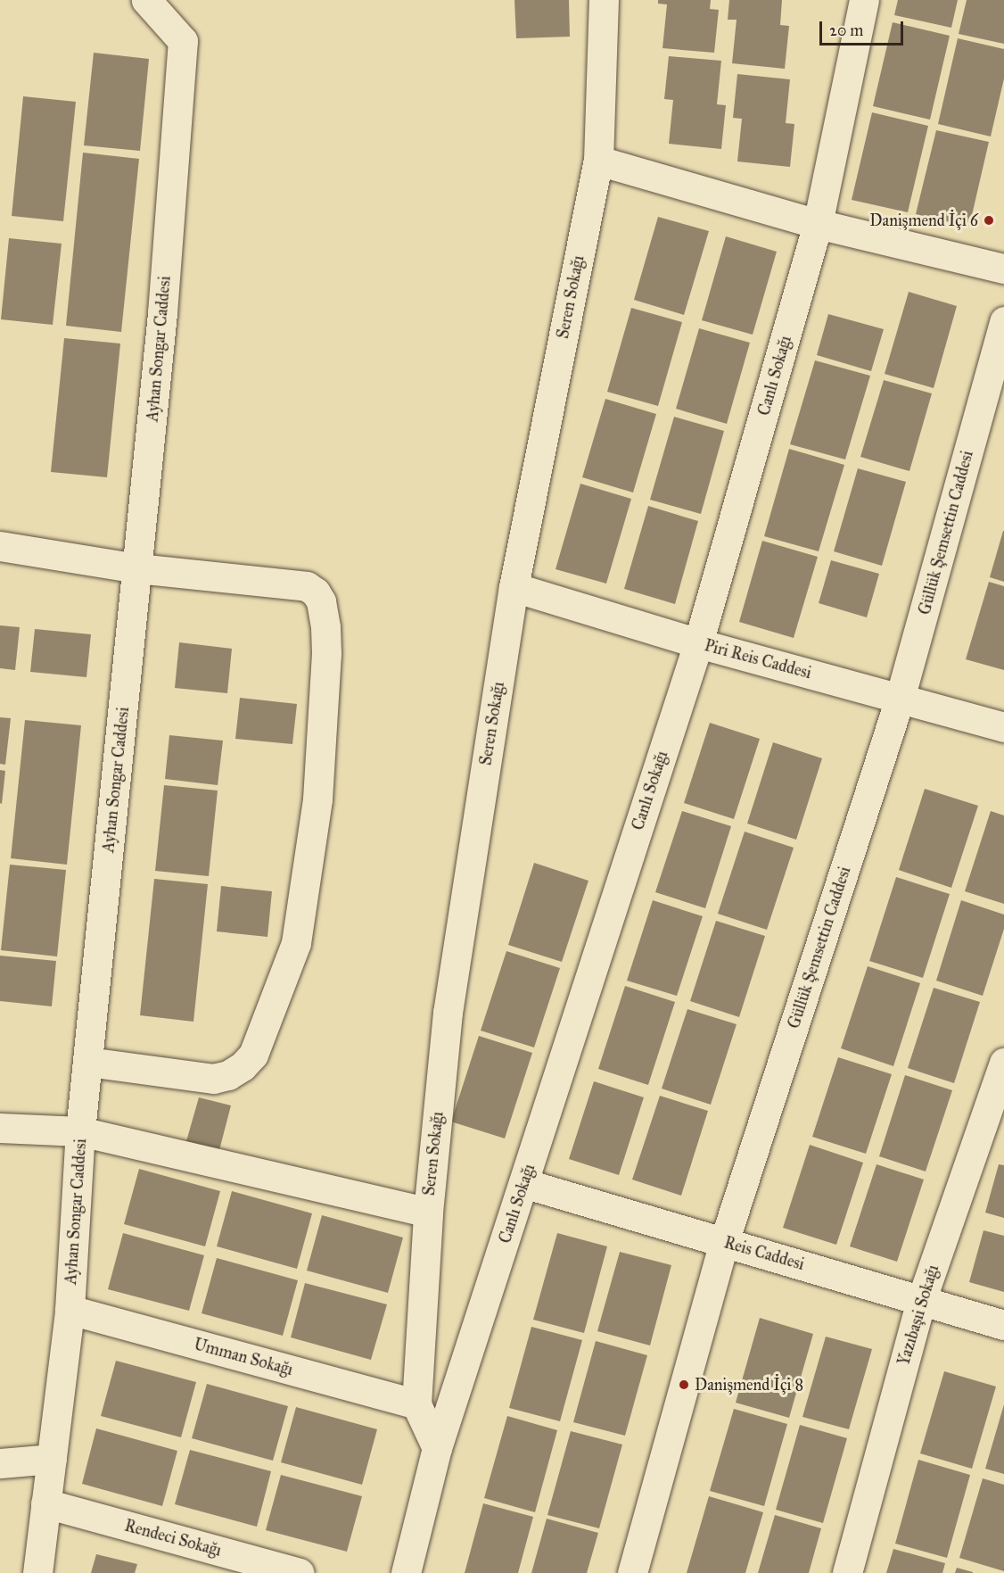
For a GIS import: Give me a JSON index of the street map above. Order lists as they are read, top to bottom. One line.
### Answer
{"streets":{"street":["Seren Sokağı","Ayhan Songar Caddesi","Canlı Sokağı","Güllük Şemsettin Caddesi","Piri Reis Caddesi","Reis Caddesi","Yazıbaşıi Sokağı","Umman Sokağı","Rendeci Sokağı"]},"crossings":[["Seren Sokağı","Canlı Sokağı"],["Seren Sokağı","Piri Reis Caddesi"],["Seren Sokağı","Umman Sokağı"],["Ayhan Songar Caddesi","Umman Sokağı"],["Ayhan Songar Caddesi","Rendeci Sokağı"],["Canlı Sokağı","Piri Reis Caddesi"],["Canlı Sokağı","Reis Caddesi"],["Güllük Şemsettin Caddesi","Piri Reis Caddesi"],["Güllük Şemsettin Caddesi","Reis Caddesi"],["Reis Caddesi","Yazıbaşıi Sokağı"]],"places":["Danişmend İçi 6","Danişmend İçi 8"],"scale_bar":"20 m"}
